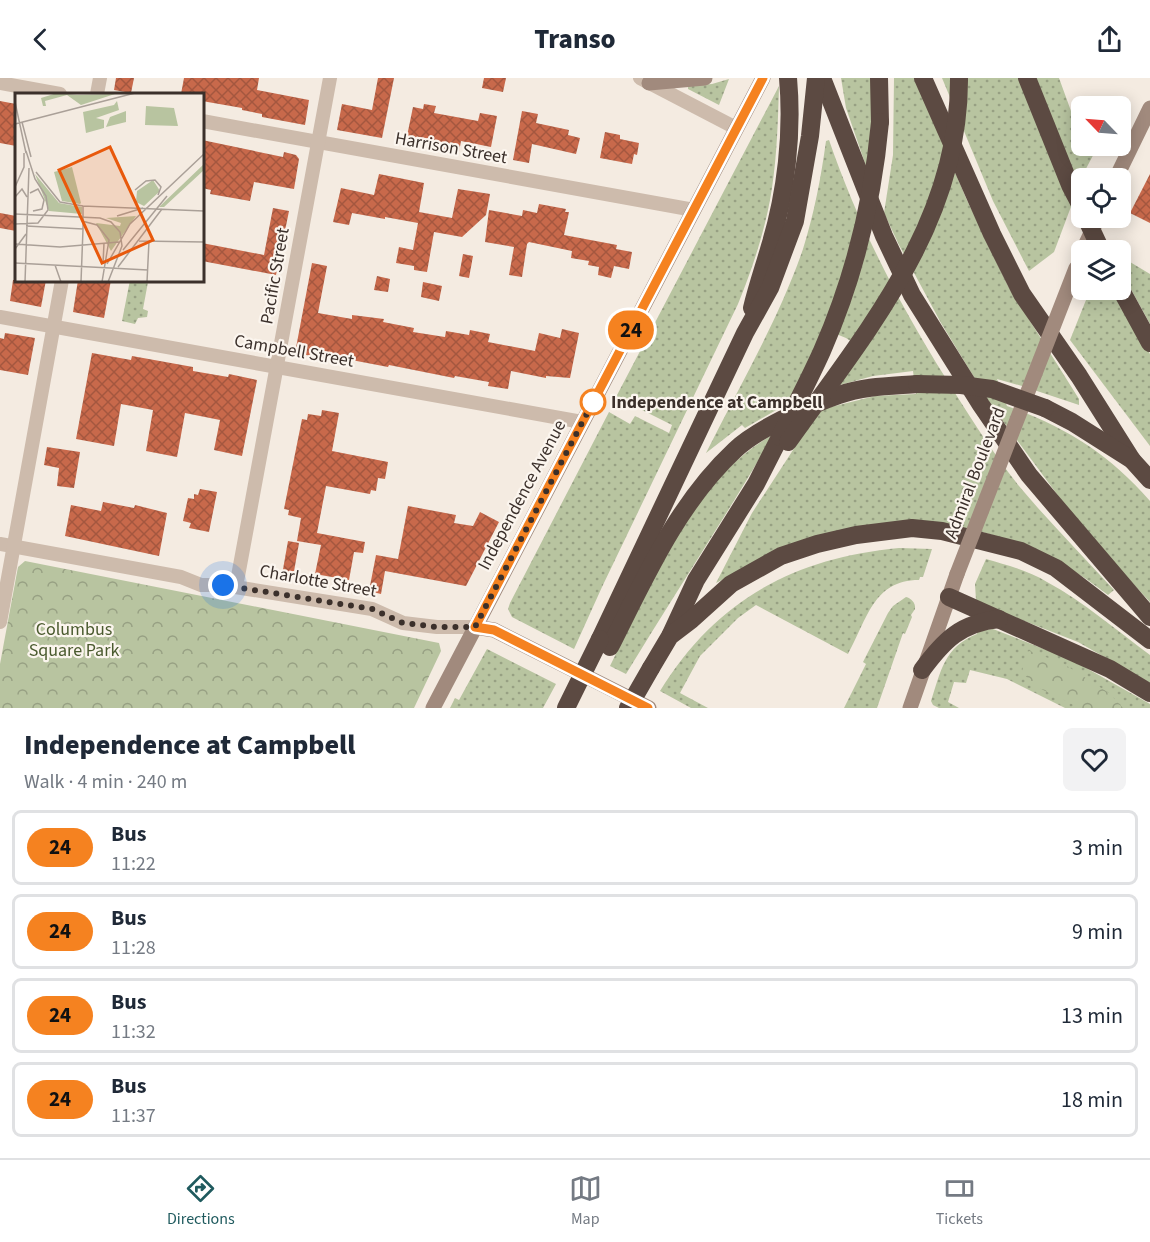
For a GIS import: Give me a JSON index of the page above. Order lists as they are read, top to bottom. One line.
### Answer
{"streets":{"main road":["Admiral Boulevard","Independence Avenue","Charlotte Street"],"street":["Harrison Street","Pacific Street","Campbell Street"]},"crossings":[["Harrison Street","Pacific Street"],["Harrison Street","Independence Avenue"],["Pacific Street","Campbell Street"],["Pacific Street","Charlotte Street"],["Campbell Street","Independence Avenue"],["Independence Avenue","Charlotte Street"]],"parks":["Columbus Square Park"],"places":["Independence at Campbell"],"lines":["bus line 24"],"north":"top left","page":{"header":"Transo","on_map":"24","heading":["Independence at Campbell","Walk · 4 min · 240 m"],"list":[{"mark":"24","name":"Bus","note":"11:22","value":"3 min"},{"mark":"24","name":"Bus","note":"11:28","value":"9 min"},{"mark":"24","name":"Bus","note":"11:32","value":"13 min"},{"mark":"24","name":"Bus","note":"11:37","value":"18 min"}],"tabs":["Directions","Map","Tickets"]}}
